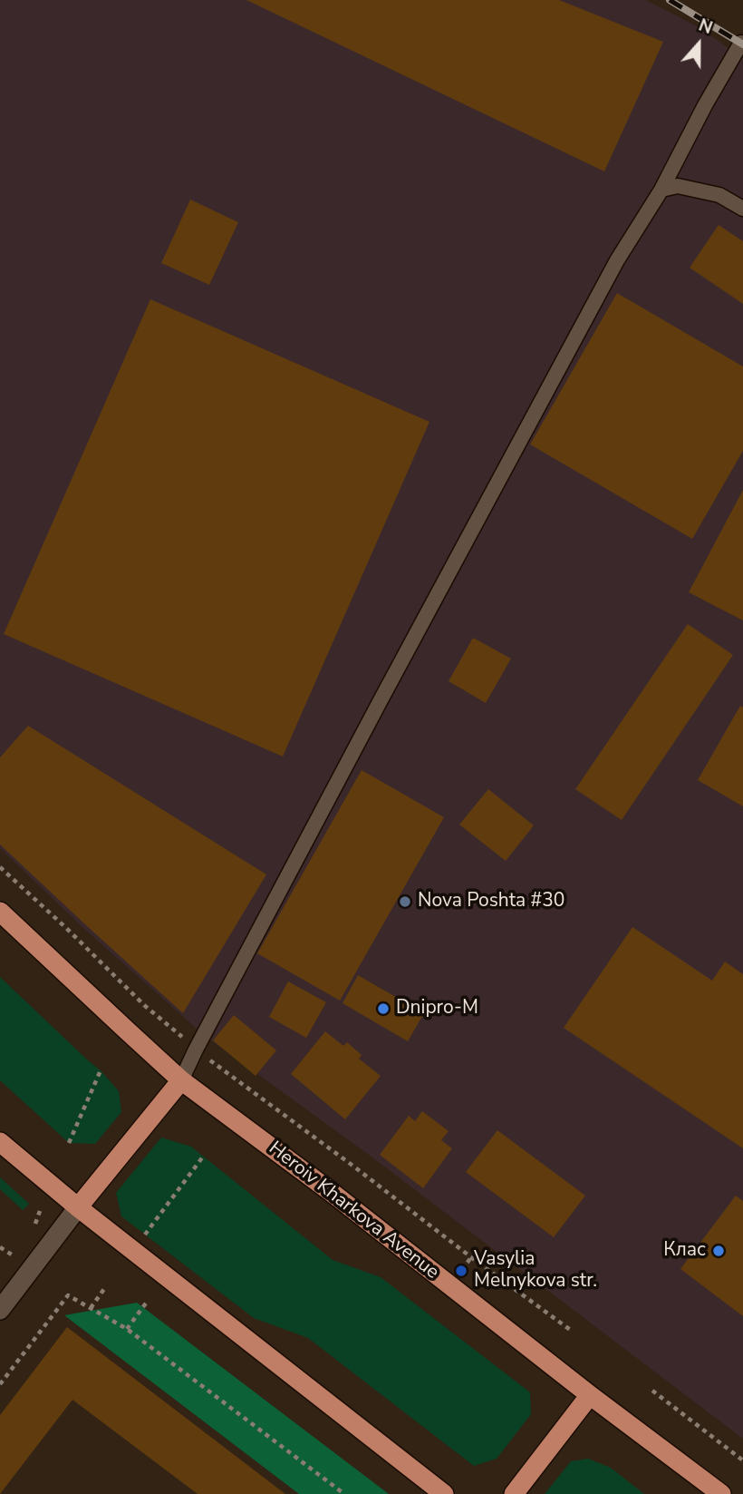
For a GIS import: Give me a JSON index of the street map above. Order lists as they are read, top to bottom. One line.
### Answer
{"streets":{"main road":["Heroiv Kharkova Avenue"]},"places":["Nova Poshta #30","Dnipro-M","Клас","Vasylia Melnykova str."],"north":"top"}
